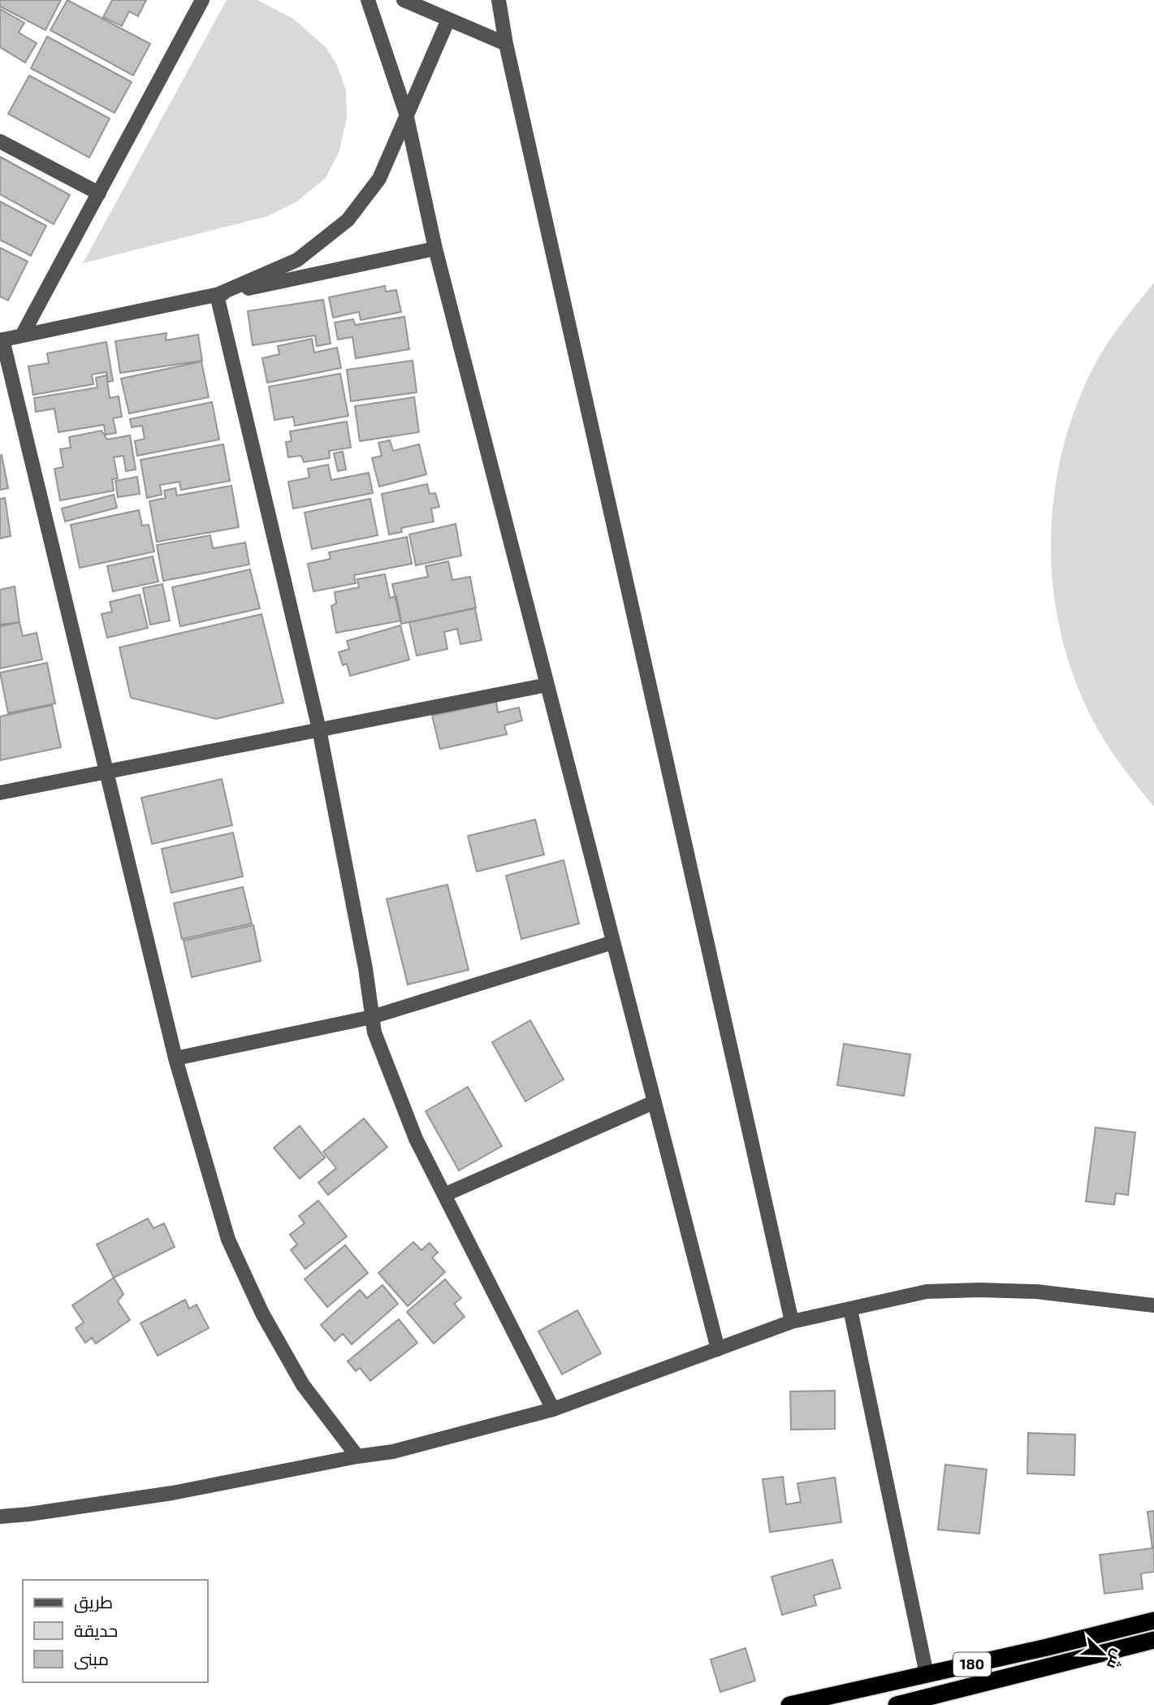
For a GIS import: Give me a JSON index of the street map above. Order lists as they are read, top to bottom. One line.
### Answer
{"streets":{"highway":["180"]},"legend":["طريق","حديقة","مبنى"],"north":"bottom right"}
